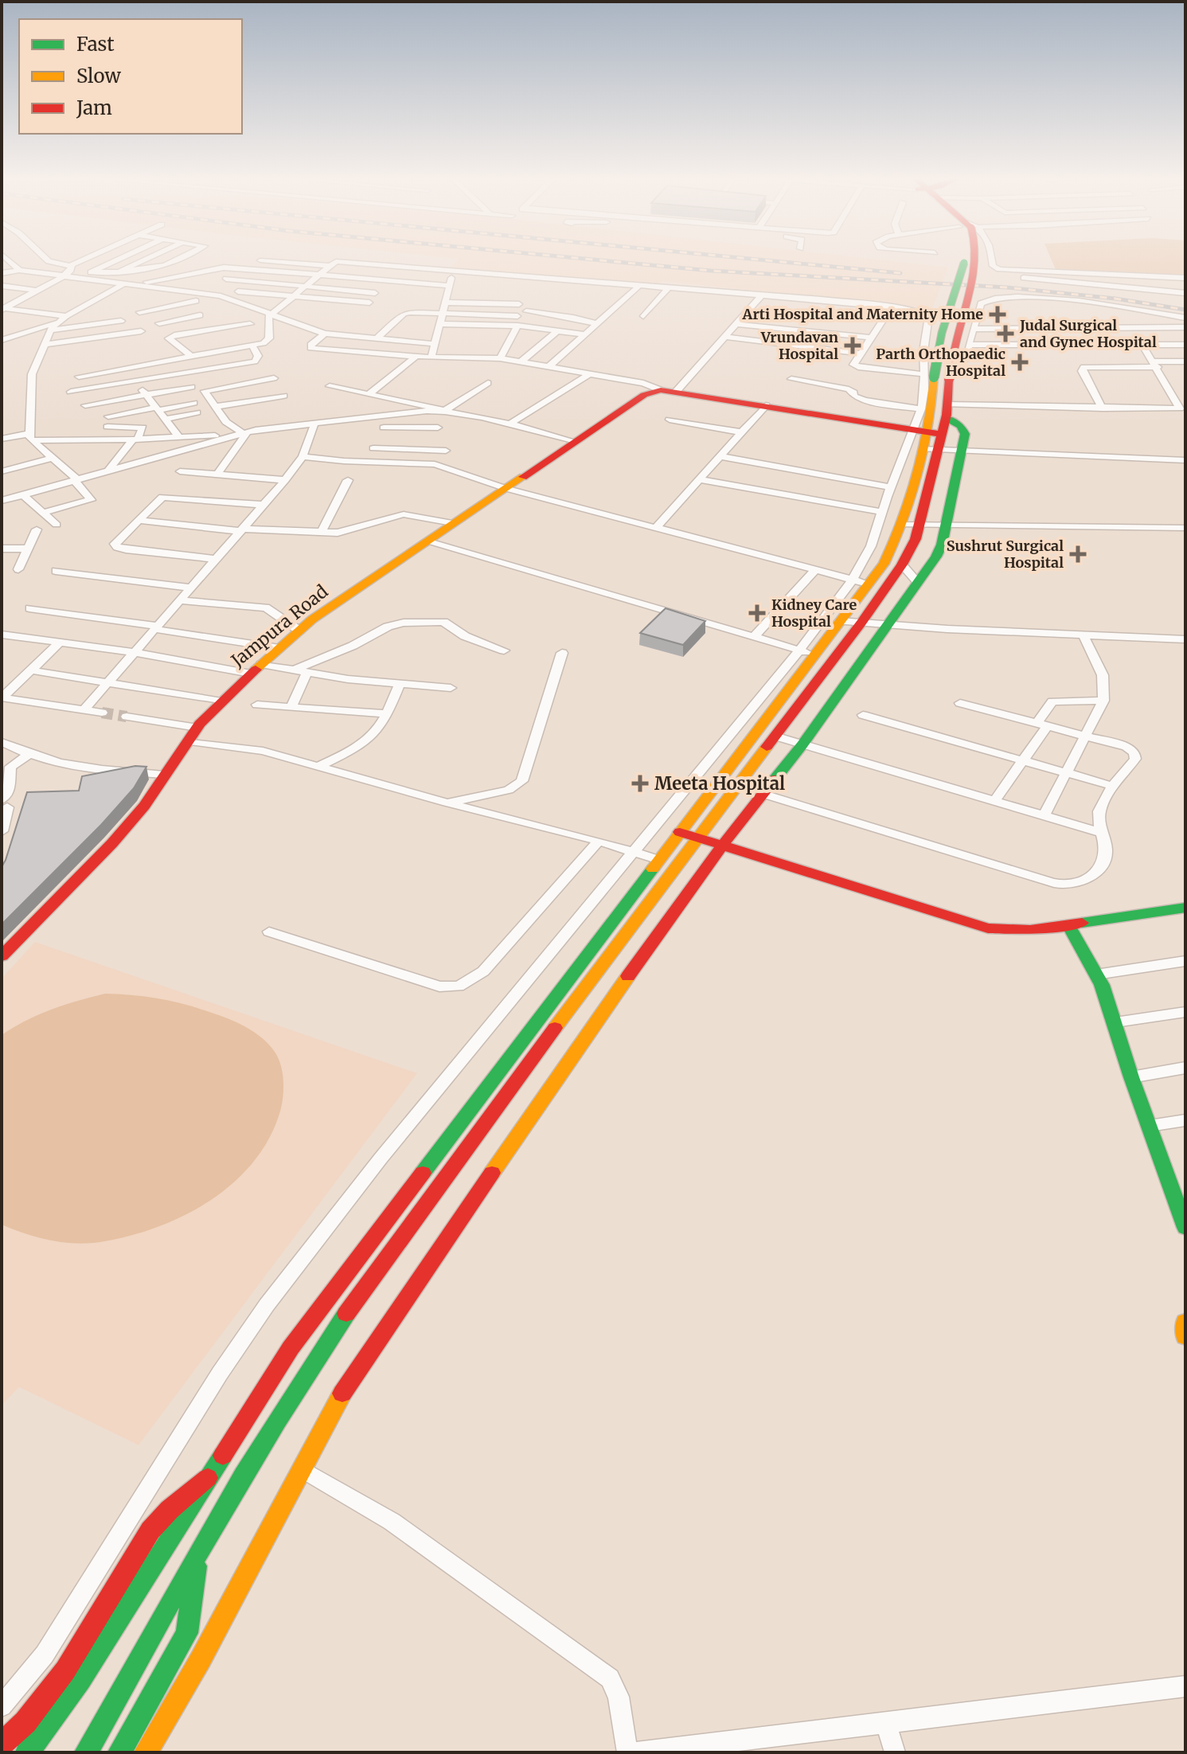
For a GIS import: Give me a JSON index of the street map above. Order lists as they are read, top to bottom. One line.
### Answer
{"streets":{"main road":["Jampura Road"]},"places":{"health":["Arti Hospital and Maternity Home","Judal Surgical and Gynec Hospital","Vrundavan Hospital","Parth Orthopaedic Hospital","Sushrut Surgical Hospital","Kidney Care Hospital","Meeta Hospital"]},"legend":["Fast","Slow","Jam"]}
